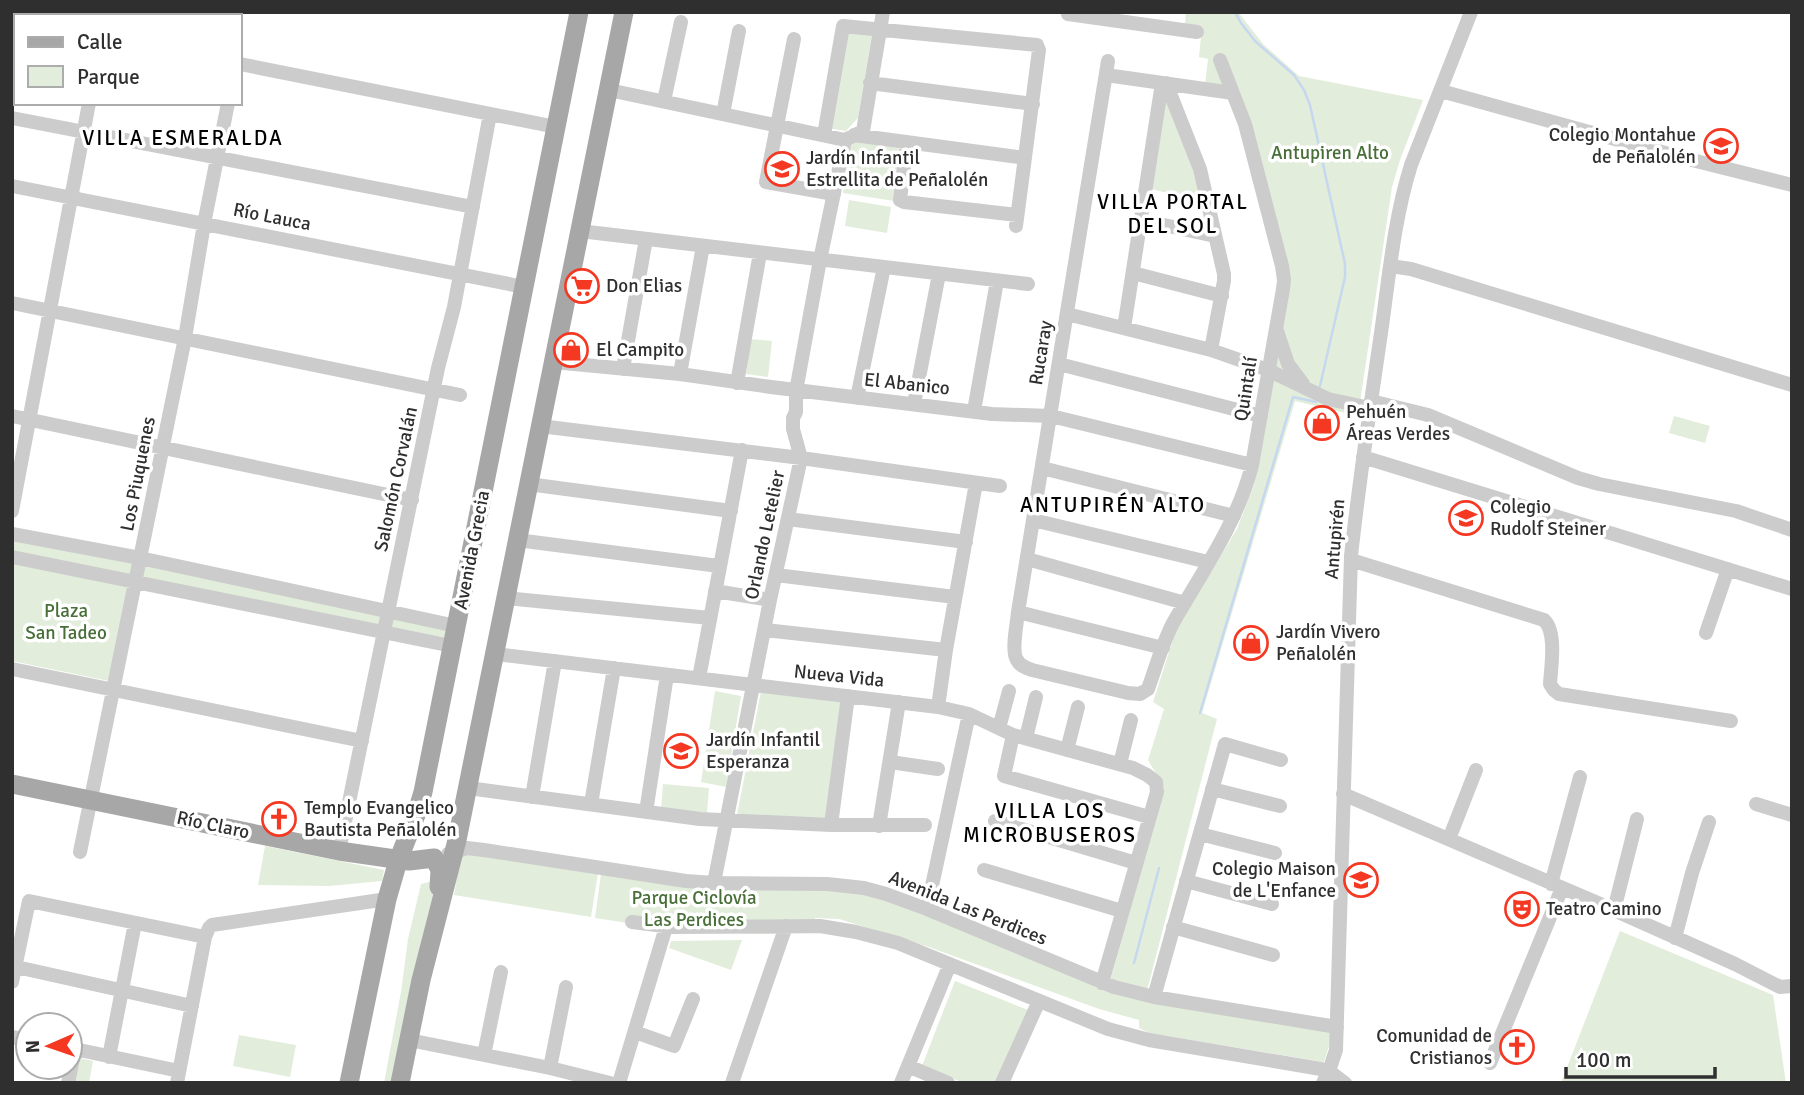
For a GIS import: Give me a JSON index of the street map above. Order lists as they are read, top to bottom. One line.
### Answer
{"streets":{"main road":["Avenida Grecia","Río Claro"],"street":["Río Lauca","Rucaray","El Abanico","Quintalí","Los Piuquenes","Salomón Corvalán","Orlando Letelier","Antupirén","Nueva Vida","Avenida Las Perdices"]},"crossings":[["Río Lauca","Los Piuquenes"],["Río Lauca","Salomón Corvalán"],["Río Lauca","Avenida Grecia"],["Rucaray","El Abanico"],["Rucaray","Quintalí"],["El Abanico","Quintalí"],["El Abanico","Orlando Letelier"],["Los Piuquenes","Río Claro"],["Salomón Corvalán","Río Claro"],["Orlando Letelier","Nueva Vida"],["Orlando Letelier","Avenida Las Perdices"],["Antupirén","Avenida Las Perdices"],["Avenida Grecia","Río Claro"],["Río Claro","Avenida Las Perdices"]],"districts":["VILLA ESMERALDA","VILLA PORTAL DEL SOL","ANTUPIRÉN ALTO","VILLA LOS MICROBUSEROS"],"parks":["Antupiren Alto","Plaza San Tadeo","Parque Ciclovía Las Perdices"],"places":{"school or university":["Colegio Montahue de Peñalolén","Jardín Infantil Estrellita de Peñalolén","Colegio Rudolf Steiner","Jardín Infantil Esperanza","Colegio Maison de L'Enfance"],"supermarket":["Don Elias"],"shop":["El Campito","Pehuén Áreas Verdes","Jardín Vivero Peñalolén"],"church":["Templo Evangelico Bautista Peñalolén","Comunidad de Cristianos"],"theatre":["Teatro Camino"]},"legend":["Calle","Parque"],"scale_bar":"100 m","north":"left"}
